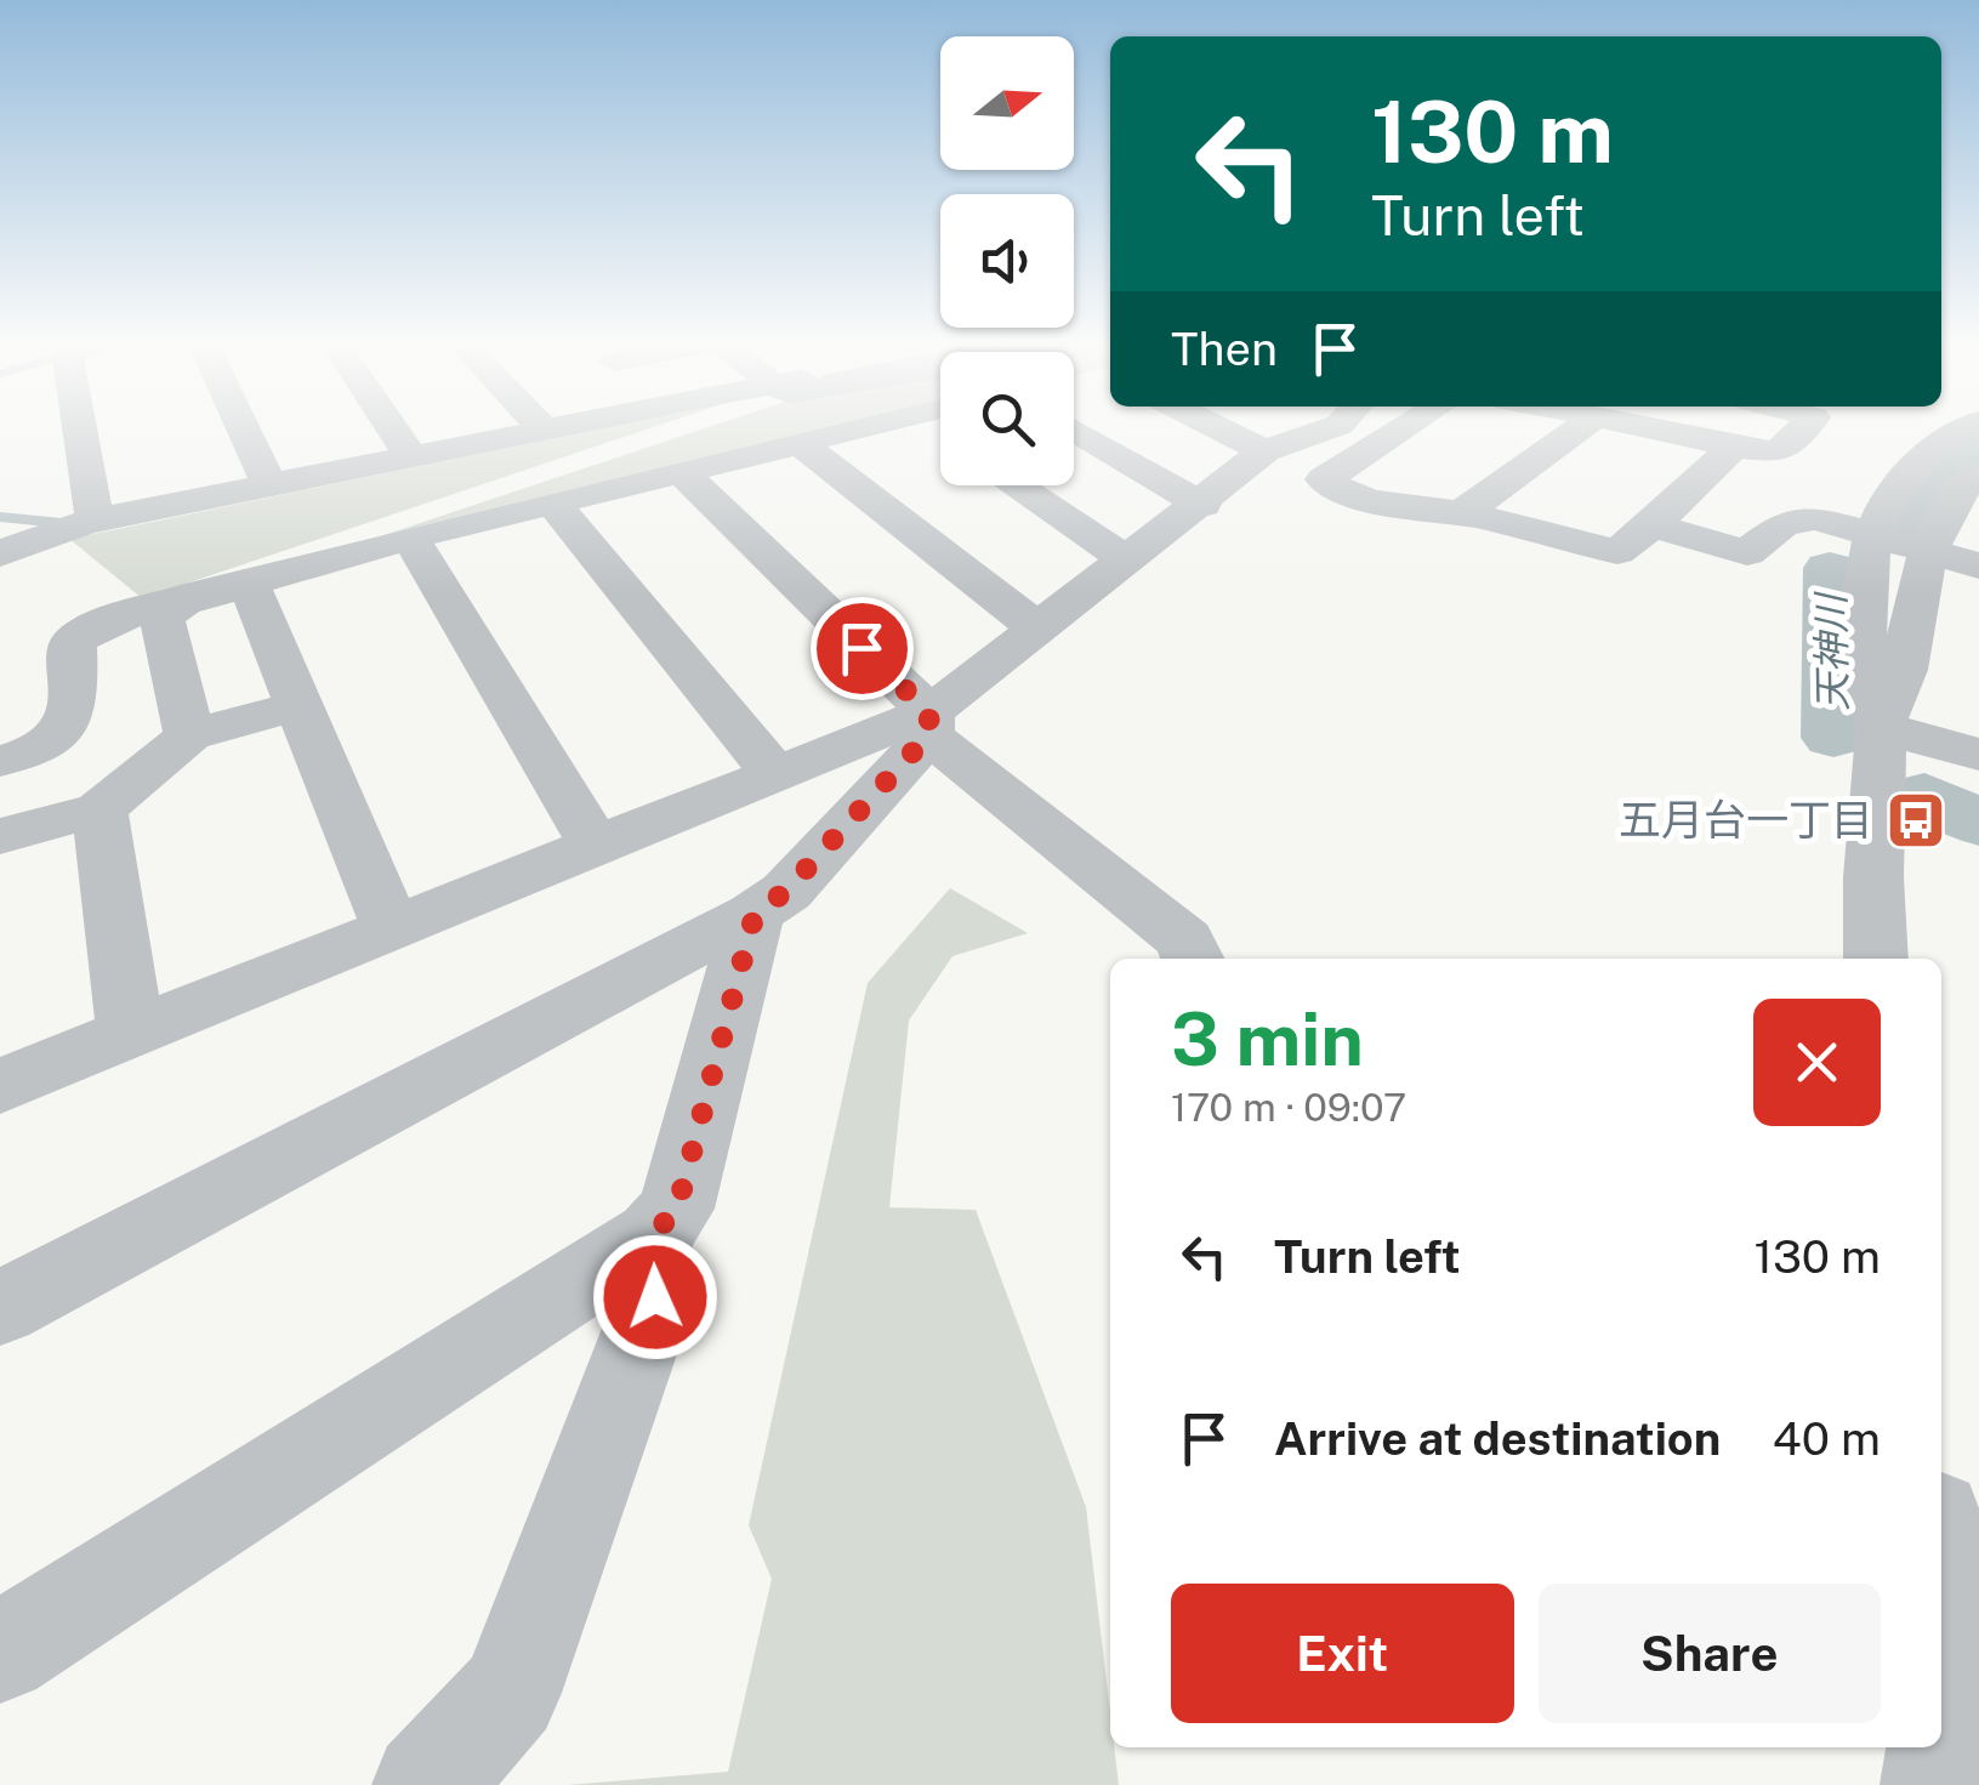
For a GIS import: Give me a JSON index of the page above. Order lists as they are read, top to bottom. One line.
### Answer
{"water":["天神川"],"places":{"bus stop":["五月台一丁目"]},"north":"right","page":{"turn":["130 m","Turn left"],"then":"Then","heading":["3 min","170 m · 09:07"],"list":[{"name":"Turn left","value":"130 m"},{"name":"Arrive at destination","value":"40 m"}],"buttons":["Exit","Share"]}}
